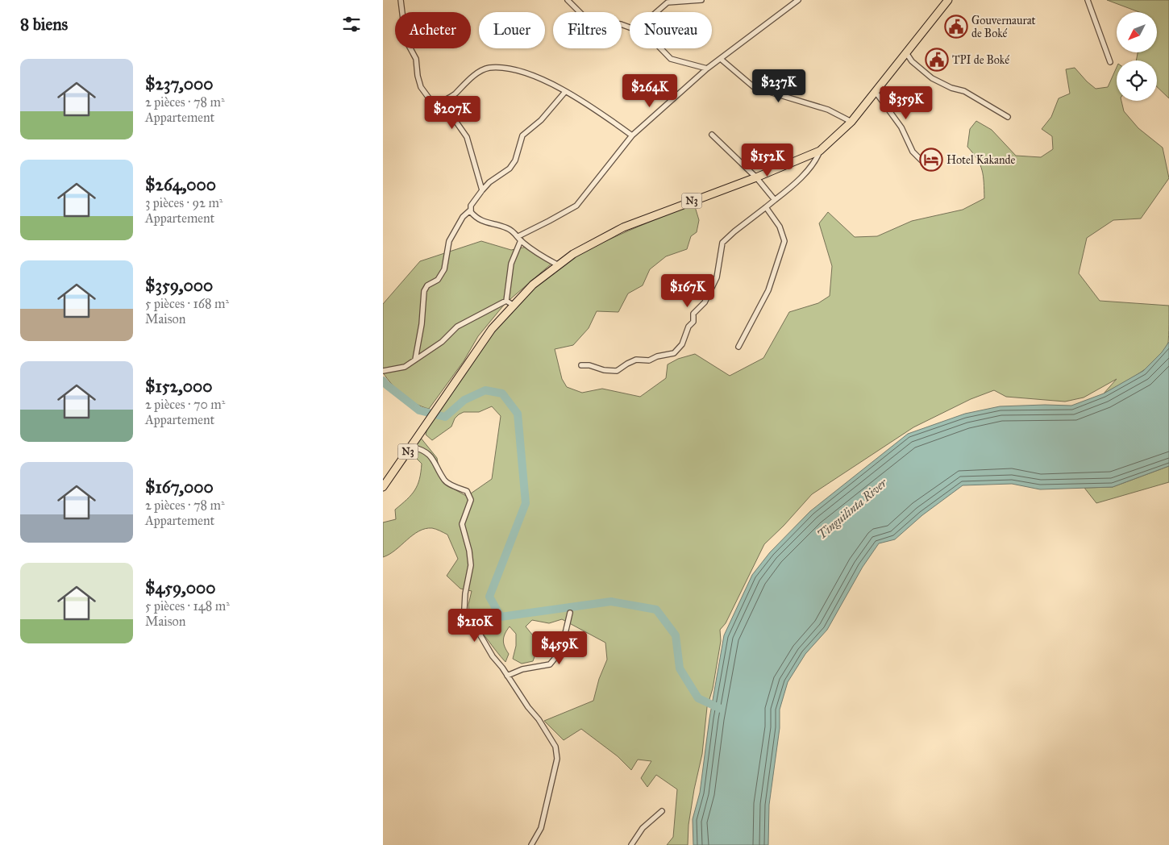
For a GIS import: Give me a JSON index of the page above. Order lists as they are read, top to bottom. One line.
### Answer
{"streets":{"highway":["N3"]},"water":["Tinguilinta River"],"places":{"public building":["Gouvernaurat de Boké","TPI de Boké"],"hotel":["Hotel Kakande"]},"north":"bottom left","page":{"heading":"8 biens","chip":["Acheter","Louer","Filtres","Nouveau"],"list":[{"name":"$237,000","note":"2 pièces · 78 m² · Appartement"},{"name":"$264,000","note":"3 pièces · 92 m² · Appartement"},{"name":"$359,000","note":"5 pièces · 168 m² · Maison"},{"name":"$152,000","note":"2 pièces · 70 m² · Appartement"},{"name":"$167,000","note":"2 pièces · 78 m² · Appartement"},{"name":"$459,000","note":"5 pièces · 148 m² · Maison"}],"price":["$237K","$264K","$359K","$207K","$152K","$167K","$210K","$459K"]}}
